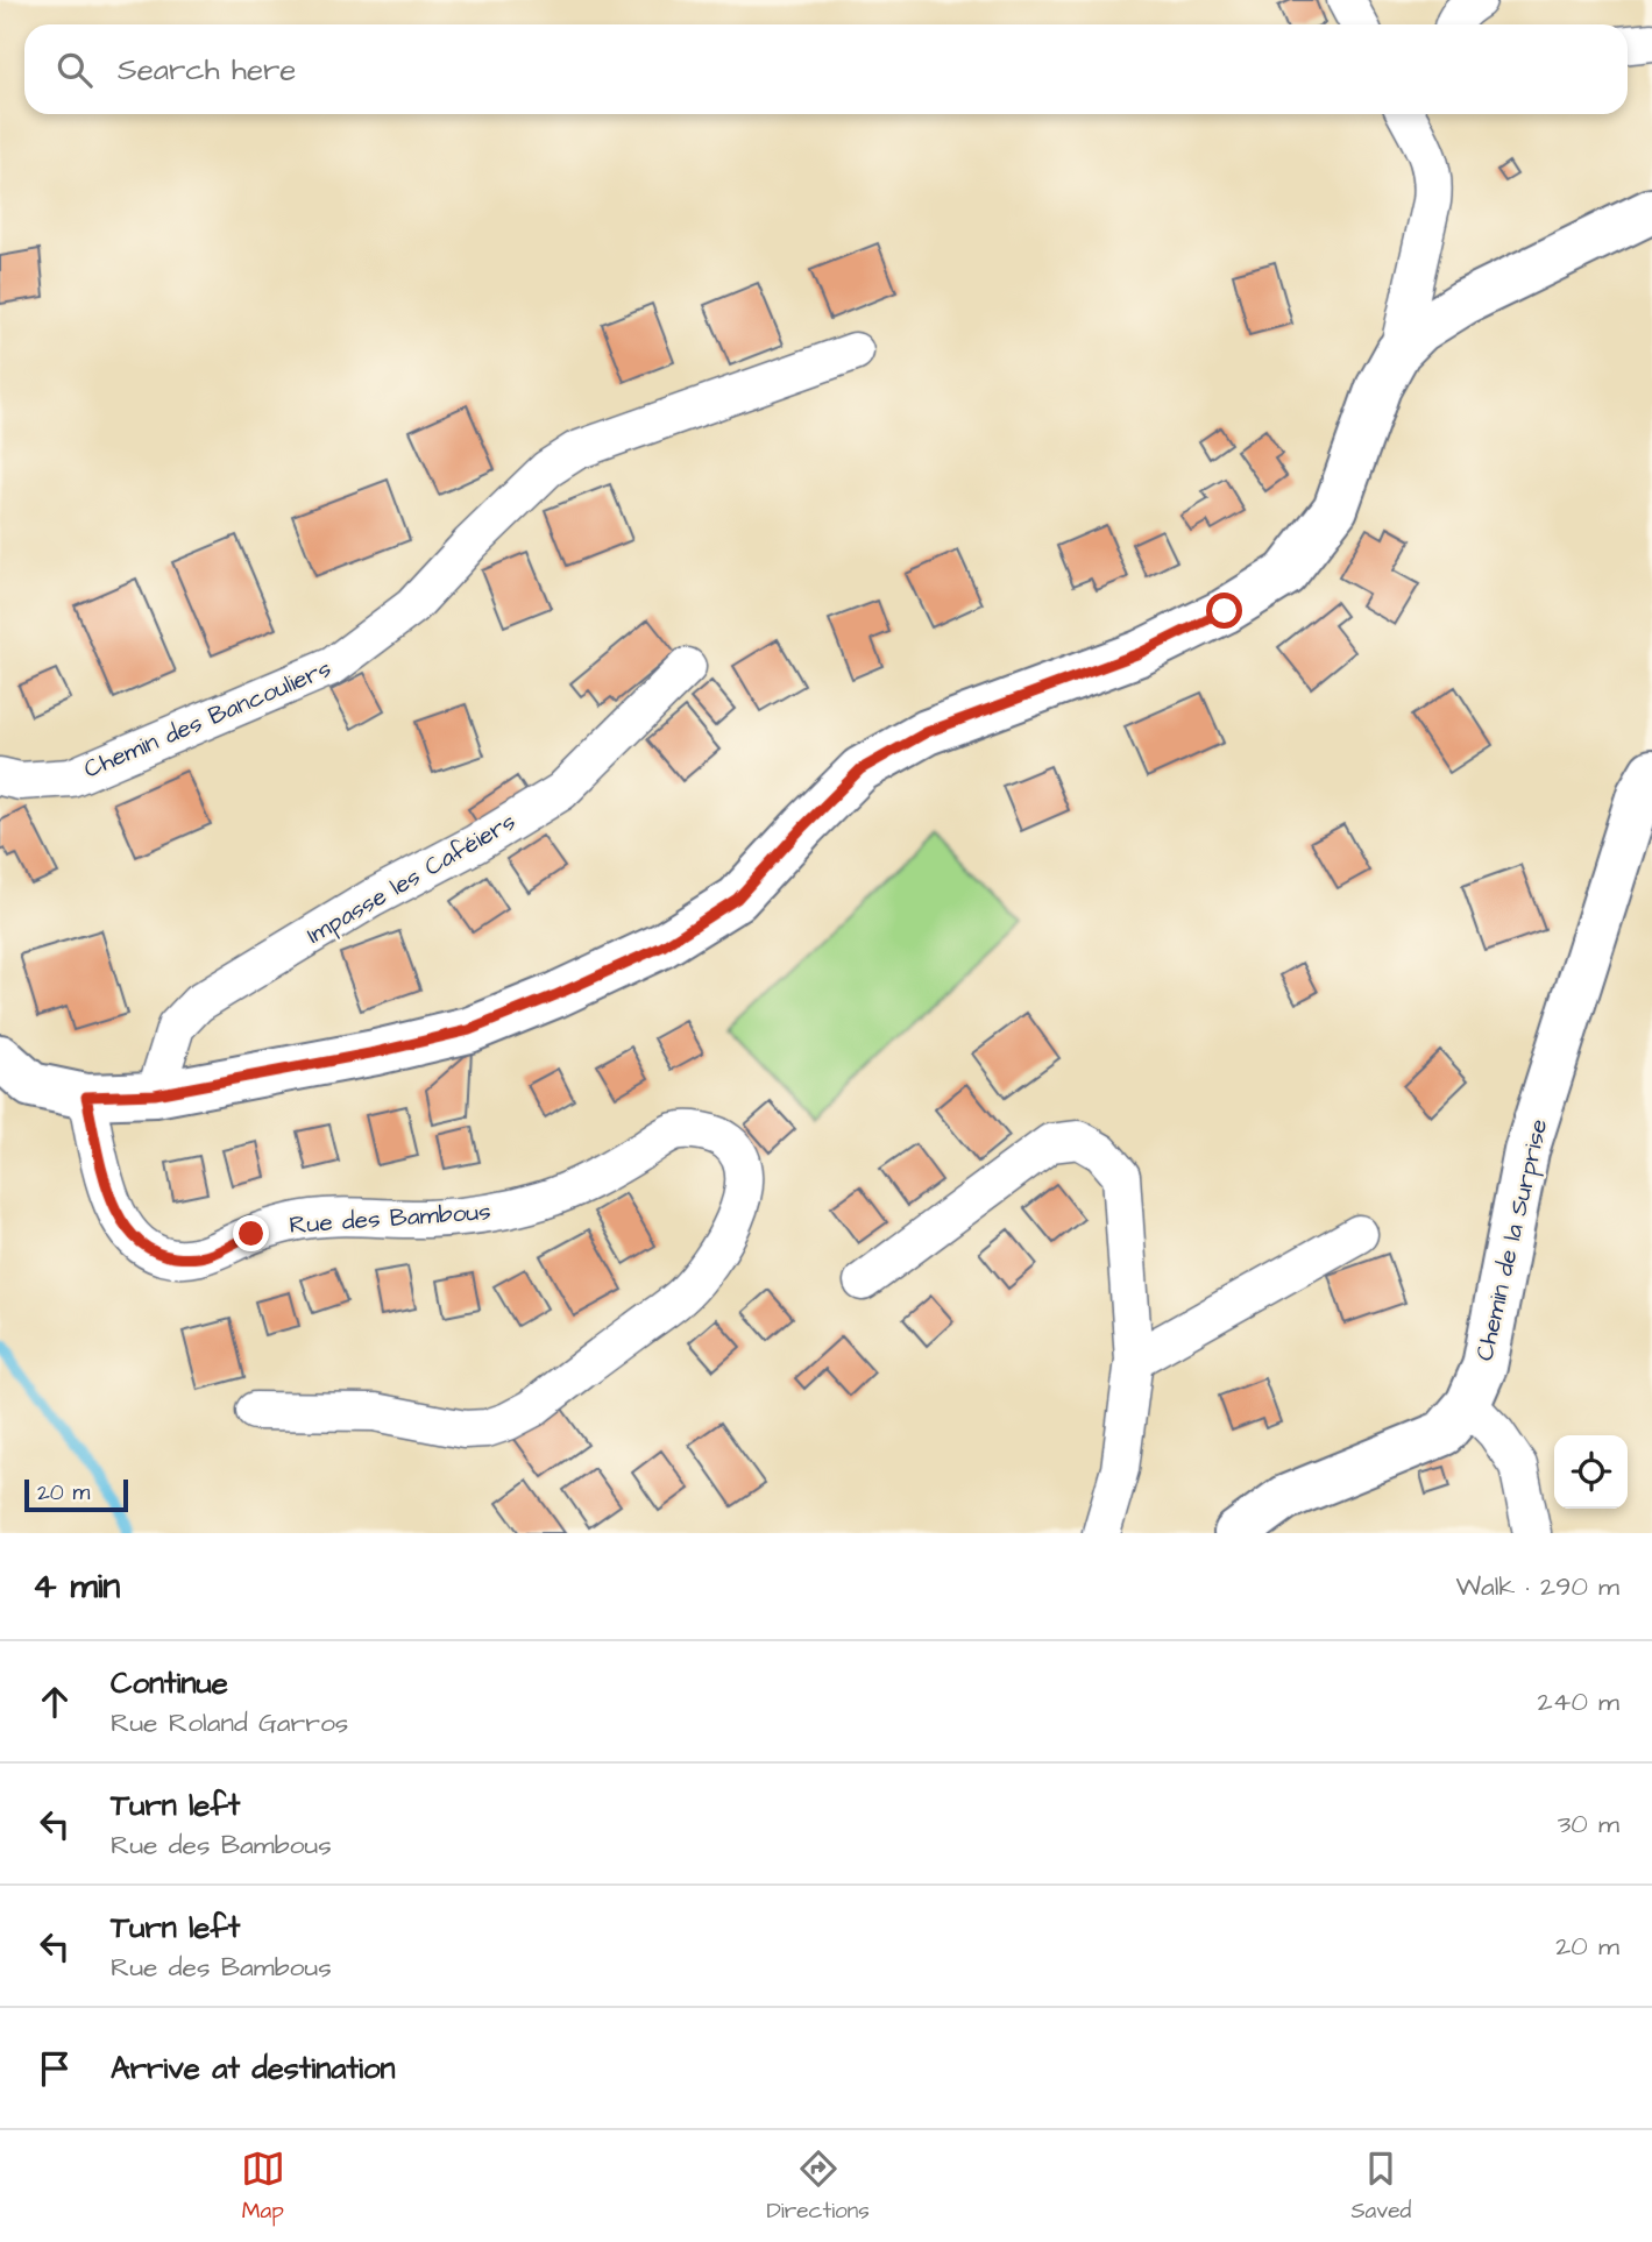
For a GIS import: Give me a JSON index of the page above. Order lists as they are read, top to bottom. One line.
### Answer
{"streets":{"main road":["Chemin de la Surprise"],"street":["Chemin des Bancouliers","Impasse les Caféiers","Rue des Bambous"]},"scale_bar":"20 m","page":{"search":"Search here","scale":"20 m","heading":["4 min","Walk · 290 m"],"list":[["Continue","Rue Roland Garros","240 m"],["Turn left","Rue des Bambous","30 m"],["Turn left","Rue des Bambous","20 m"],"Arrive at destination"],"nav":["Map","Directions","Saved"]}}
